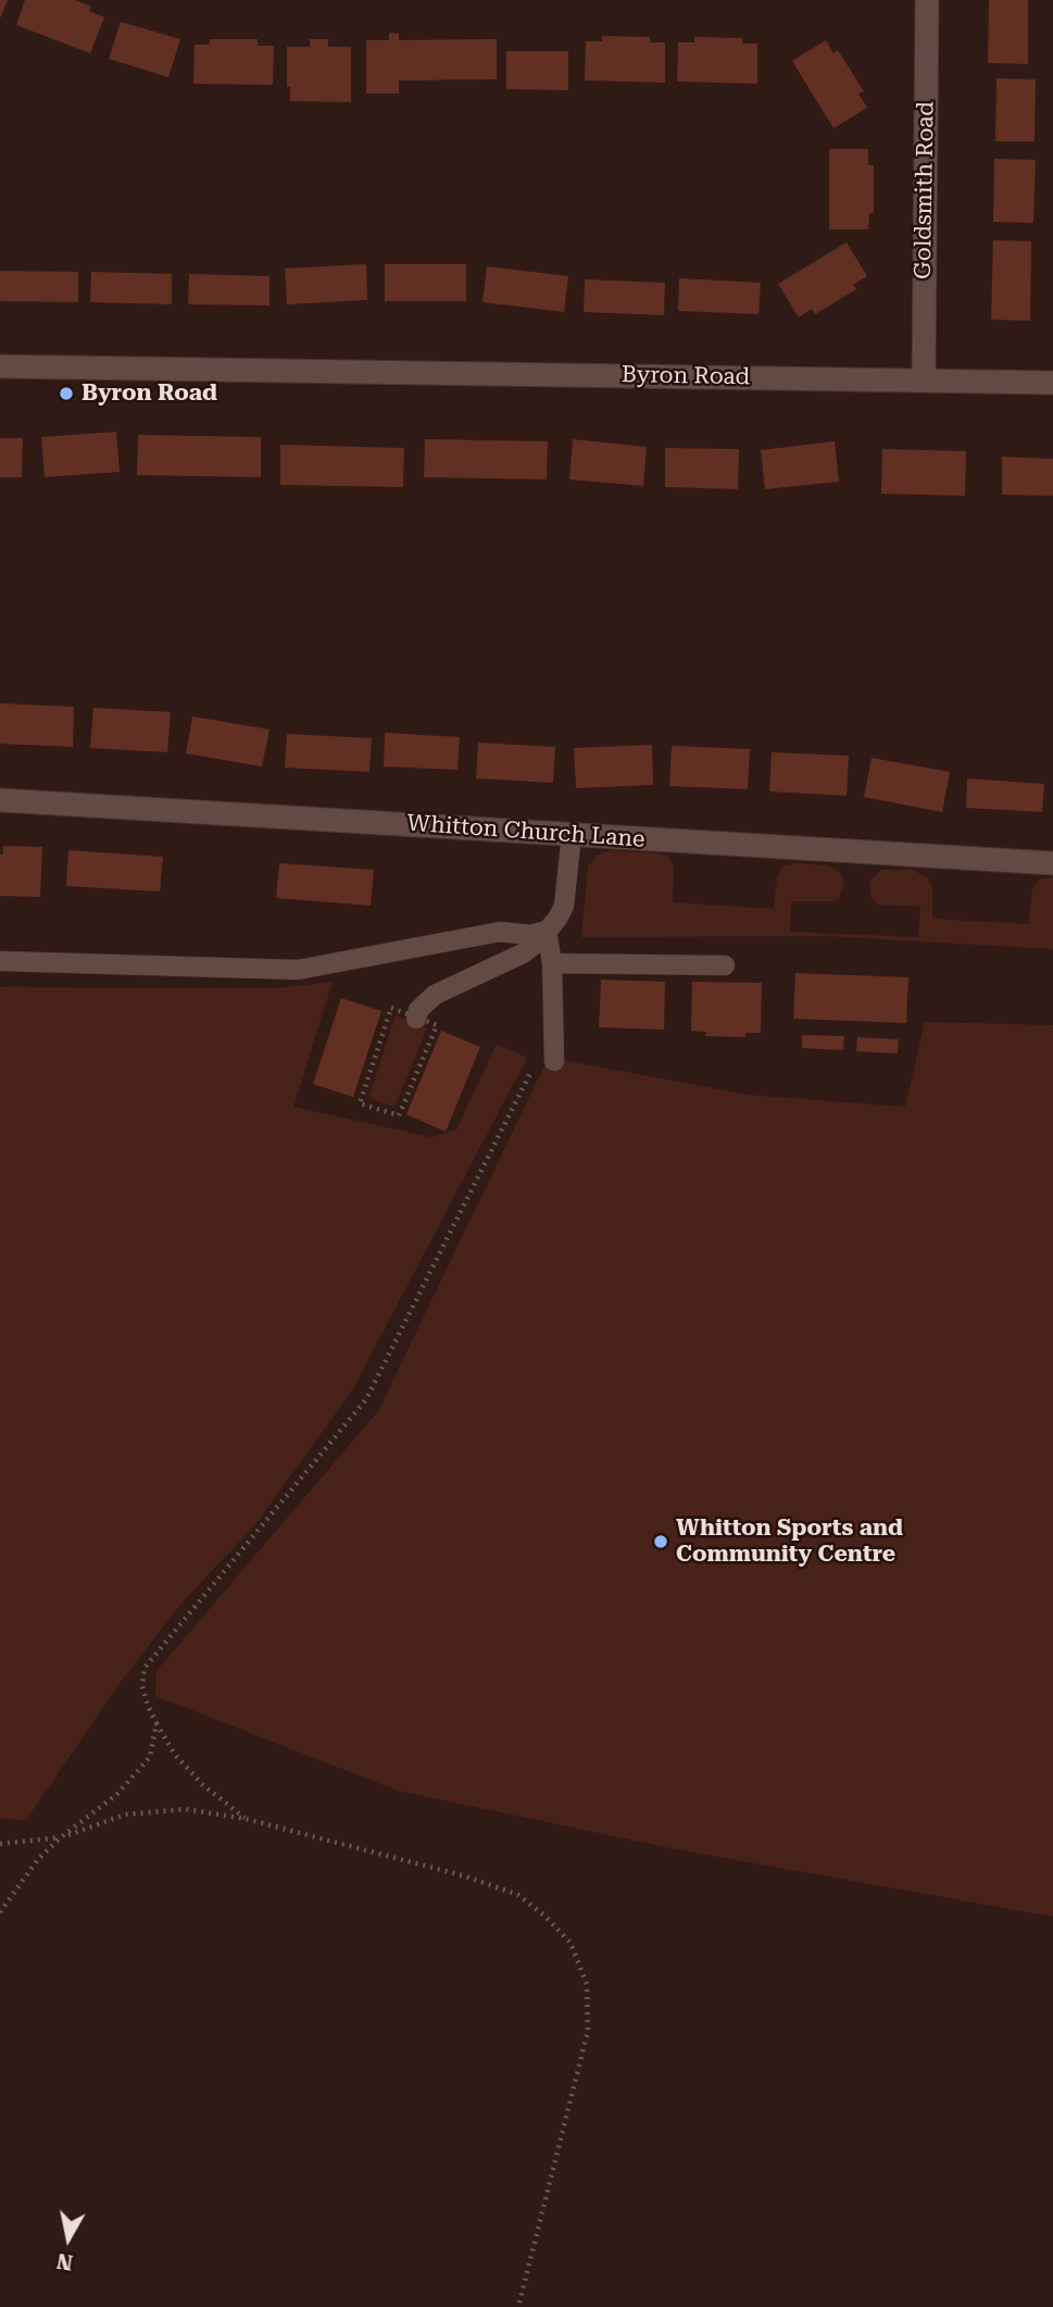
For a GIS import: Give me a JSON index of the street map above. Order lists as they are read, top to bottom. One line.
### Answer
{"streets":{"street":["Goldsmith Road","Byron Road","Whitton Church Lane"]},"crossings":[["Goldsmith Road","Byron Road"]],"places":["Byron Road","Whitton Sports and Community Centre"],"north":"bottom"}
